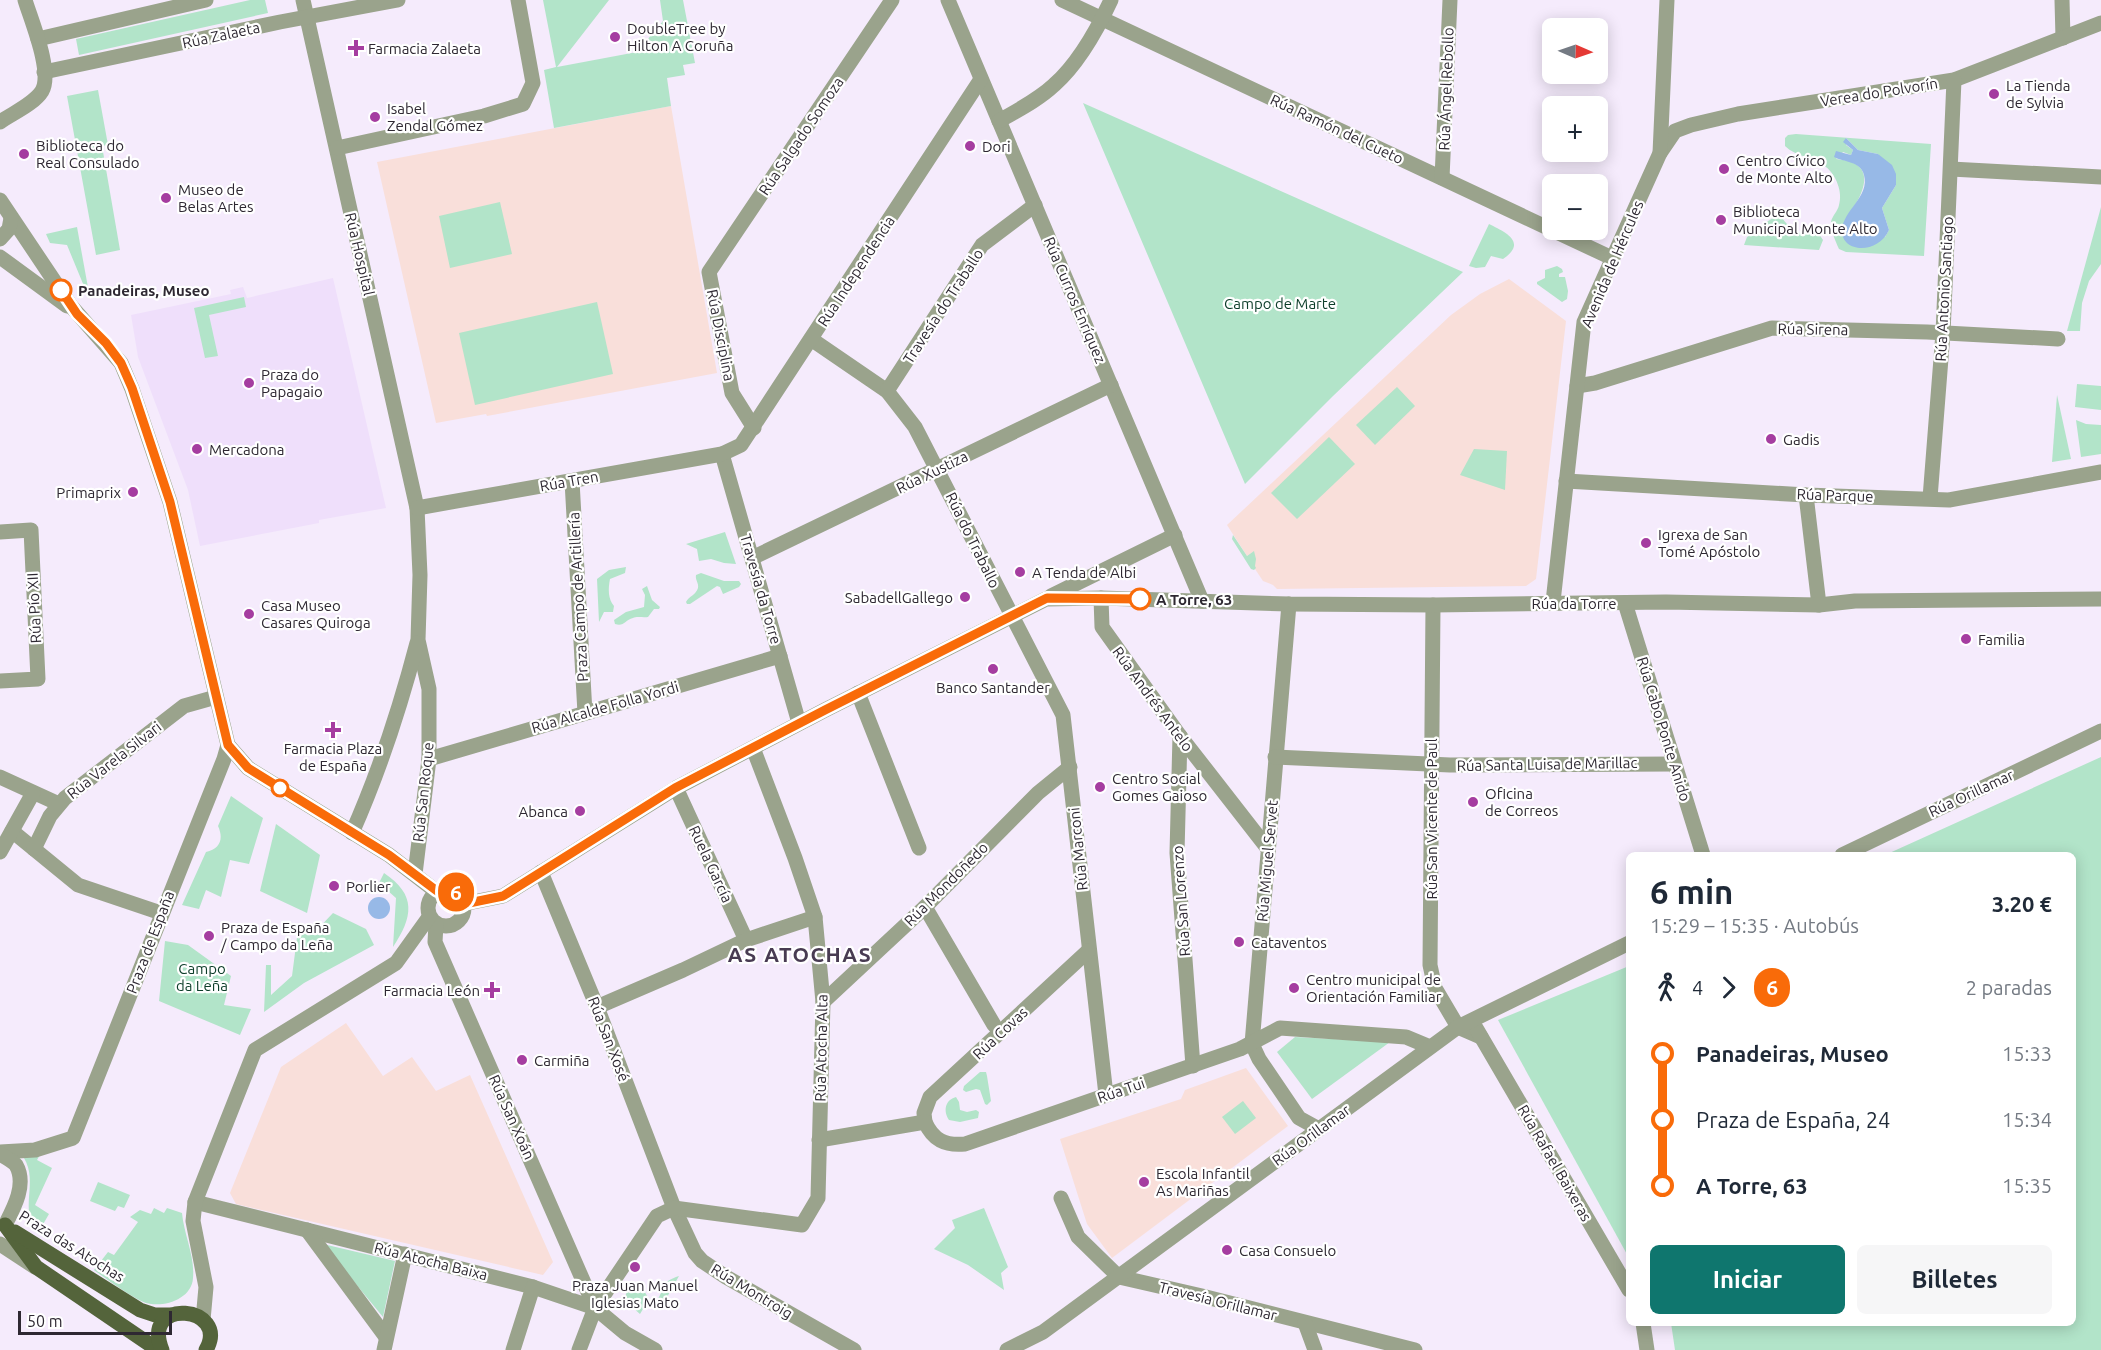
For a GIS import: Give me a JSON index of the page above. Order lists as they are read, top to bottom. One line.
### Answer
{"streets":{"main road":["Praza das Atochas"],"street":["Rúa Zalaeta","Rúa Ángel Rebollo","Verea do Polvorín","Rúa Ramón del Cueto","Rúa Salgado Somoza","Rúa Hospital","Avenida de Hércules","Rúa Independencia","Rúa Antonio Santiago","Rúa Curros Enríquez","Travesía do Traballo","Rúa Sirena","Rúa Disciplina","Rúa Xustiza","Rúa Tren","Rúa Parque","Rúa do Traballo","Travesía da Torre","Praza Campo de Artillería","Rúa da Torre","Rúa Pío XII","Rúa Andrés Antelo","Rúa Alcalde Folla Yordi","Rúa Cabo Ponte Anido","Rúa Varela Silvari","Rúa Santa Luisa de Marillac","Rúa San Roque","Rúa Orillamar","Rúa San Vicente de Paul","Rúa Marconi","Rúa Miguel Servet","Ruela García","Rúa Mondoñedo","Rúa San Lorenzo","Praza de España","Rúa Covas","Rúa San Xosé","Rúa Atocha Alta","Rúa Tui","Rúa San Xoán","Rúa Rafael Baixeras","Rúa Atocha Baixa","Rúa Montroig","Travesía Orillamar"]},"crossings":[["Rúa Zalaeta","Rúa Hospital"],["Rúa Ángel Rebollo","Rúa Ramón del Cueto"],["Verea do Polvorín","Avenida de Hércules"],["Verea do Polvorín","Rúa Antonio Santiago"],["Rúa Ramón del Cueto","Avenida de Hércules"],["Rúa Salgado Somoza","Rúa Disciplina"],["Rúa Hospital","Rúa Tren"],["Rúa Hospital","Rúa San Roque"],["Avenida de Hércules","Rúa Sirena"],["Avenida de Hércules","Rúa Parque"],["Avenida de Hércules","Rúa da Torre"],["Rúa Independencia","Rúa Curros Enríquez"],["Rúa Independencia","Rúa Disciplina"],["Rúa Independencia","Rúa Tren"],["Rúa Independencia","Rúa do Traballo"],["Rúa Independencia","Travesía da Torre"],["Rúa Antonio Santiago","Rúa Sirena"],["Rúa Antonio Santiago","Rúa Parque"],["Rúa Curros Enríquez","Travesía do Traballo"],["Rúa Curros Enríquez","Rúa Xustiza"],["Rúa Curros Enríquez","Rúa da Torre"],["Travesía do Traballo","Rúa do Traballo"],["Rúa Xustiza","Rúa do Traballo"],["Rúa Xustiza","Travesía da Torre"],["Rúa Tren","Travesía da Torre"],["Rúa Tren","Praza Campo de Artillería"],["Rúa Tren","Rúa San Roque"],["Rúa do Traballo","Rúa da Torre"],["Rúa do Traballo","Rúa Marconi"],["Travesía da Torre","Rúa da Torre"],["Travesía da Torre","Rúa Alcalde Folla Yordi"],["Praza Campo de Artillería","Rúa Alcalde Folla Yordi"],["Rúa da Torre","Rúa Andrés Antelo"],["Rúa da Torre","Rúa Cabo Ponte Anido"],["Rúa da Torre","Rúa San Vicente de Paul"],["Rúa da Torre","Rúa Marconi"],["Rúa da Torre","Rúa Miguel Servet"],["Rúa da Torre","Ruela García"],["Rúa da Torre","Rúa San Xosé"],["Rúa da Torre","Rúa Atocha Alta"],["Rúa da Torre","Rúa San Xoán"],["Rúa Andrés Antelo","Rúa Miguel Servet"],["Rúa Andrés Antelo","Rúa San Lorenzo"],["Rúa Alcalde Folla Yordi","Rúa San Roque"],["Rúa Cabo Ponte Anido","Rúa Santa Luisa de Marillac"],["Rúa Santa Luisa de Marillac","Rúa San Vicente de Paul"],["Rúa Santa Luisa de Marillac","Rúa Miguel Servet"],["Rúa Orillamar","Rúa San Vicente de Paul"],["Rúa Orillamar","Rúa Tui"],["Rúa Orillamar","Rúa Rafael Baixeras"],["Rúa Orillamar","Travesía Orillamar"],["Rúa San Vicente de Paul","Rúa Rafael Baixeras"],["Rúa Marconi","Rúa Mondoñedo"],["Rúa Marconi","Rúa Covas"],["Rúa Marconi","Rúa Tui"],["Rúa Miguel Servet","Rúa Tui"],["Rúa Mondoñedo","Rúa Covas"],["Rúa Mondoñedo","Rúa Atocha Alta"],["Rúa San Lorenzo","Rúa Tui"],["Rúa Covas","Rúa Tui"],["Rúa San Xosé","Rúa Atocha Alta"],["Rúa San Xosé","Rúa Montroig"],["Rúa Atocha Alta","Rúa Montroig"],["Rúa San Xoán","Rúa Atocha Baixa"]],"districts":["AS ATOCHAS"],"parks":["Campo de Marte","Campo da Leña"],"places":{"other":["DoubleTree by Hilton A Coruña","La Tienda de Sylvia","Isabel Zendal Gómez","Dori","Biblioteca do Real Consulado","Centro Cívico de Monte Alto","Museo de Belas Artes","Biblioteca Municipal Monte Alto","Panadeiras, Museo","Praza do Papagaio","Gadis","Mercadona","Primaprix","Igrexa de San Tomé Apóstolo","A Tenda de Albi","SabadellGallego","A Torre, 63","Casa Museo Casares Quiroga","Familia","Banco Santander","Centro Social Gomes Gaioso","Oficina de Correos","Abanca","Porlier","Praza de España / Campo da Leña","Cataventos","Centro municipal de Orientación Familiar","Carmiña","Escola Infantil As Mariñas","Casa Consuelo","Praza Juan Manuel Iglesias Mato"],"health":["Farmacia Zalaeta","Farmacia Plaza de España","Farmacia León"]},"lines":["bus line 6"],"scale_bar":"50 m","north":"right","page":{"on_map":"6","map_buttons":["+","−"],"heading":["6 min","15:29 – 15:35 · Autobús","3.20 €"],"legs":["4","6","2 paradas"],"list":[{"name":"Panadeiras, Museo","value":"15:33"},{"name":"Praza de España, 24","value":"15:34"},{"name":"A Torre, 63","value":"15:35"}],"buttons":["Iniciar","Billetes"],"scale":"50 m"}}
